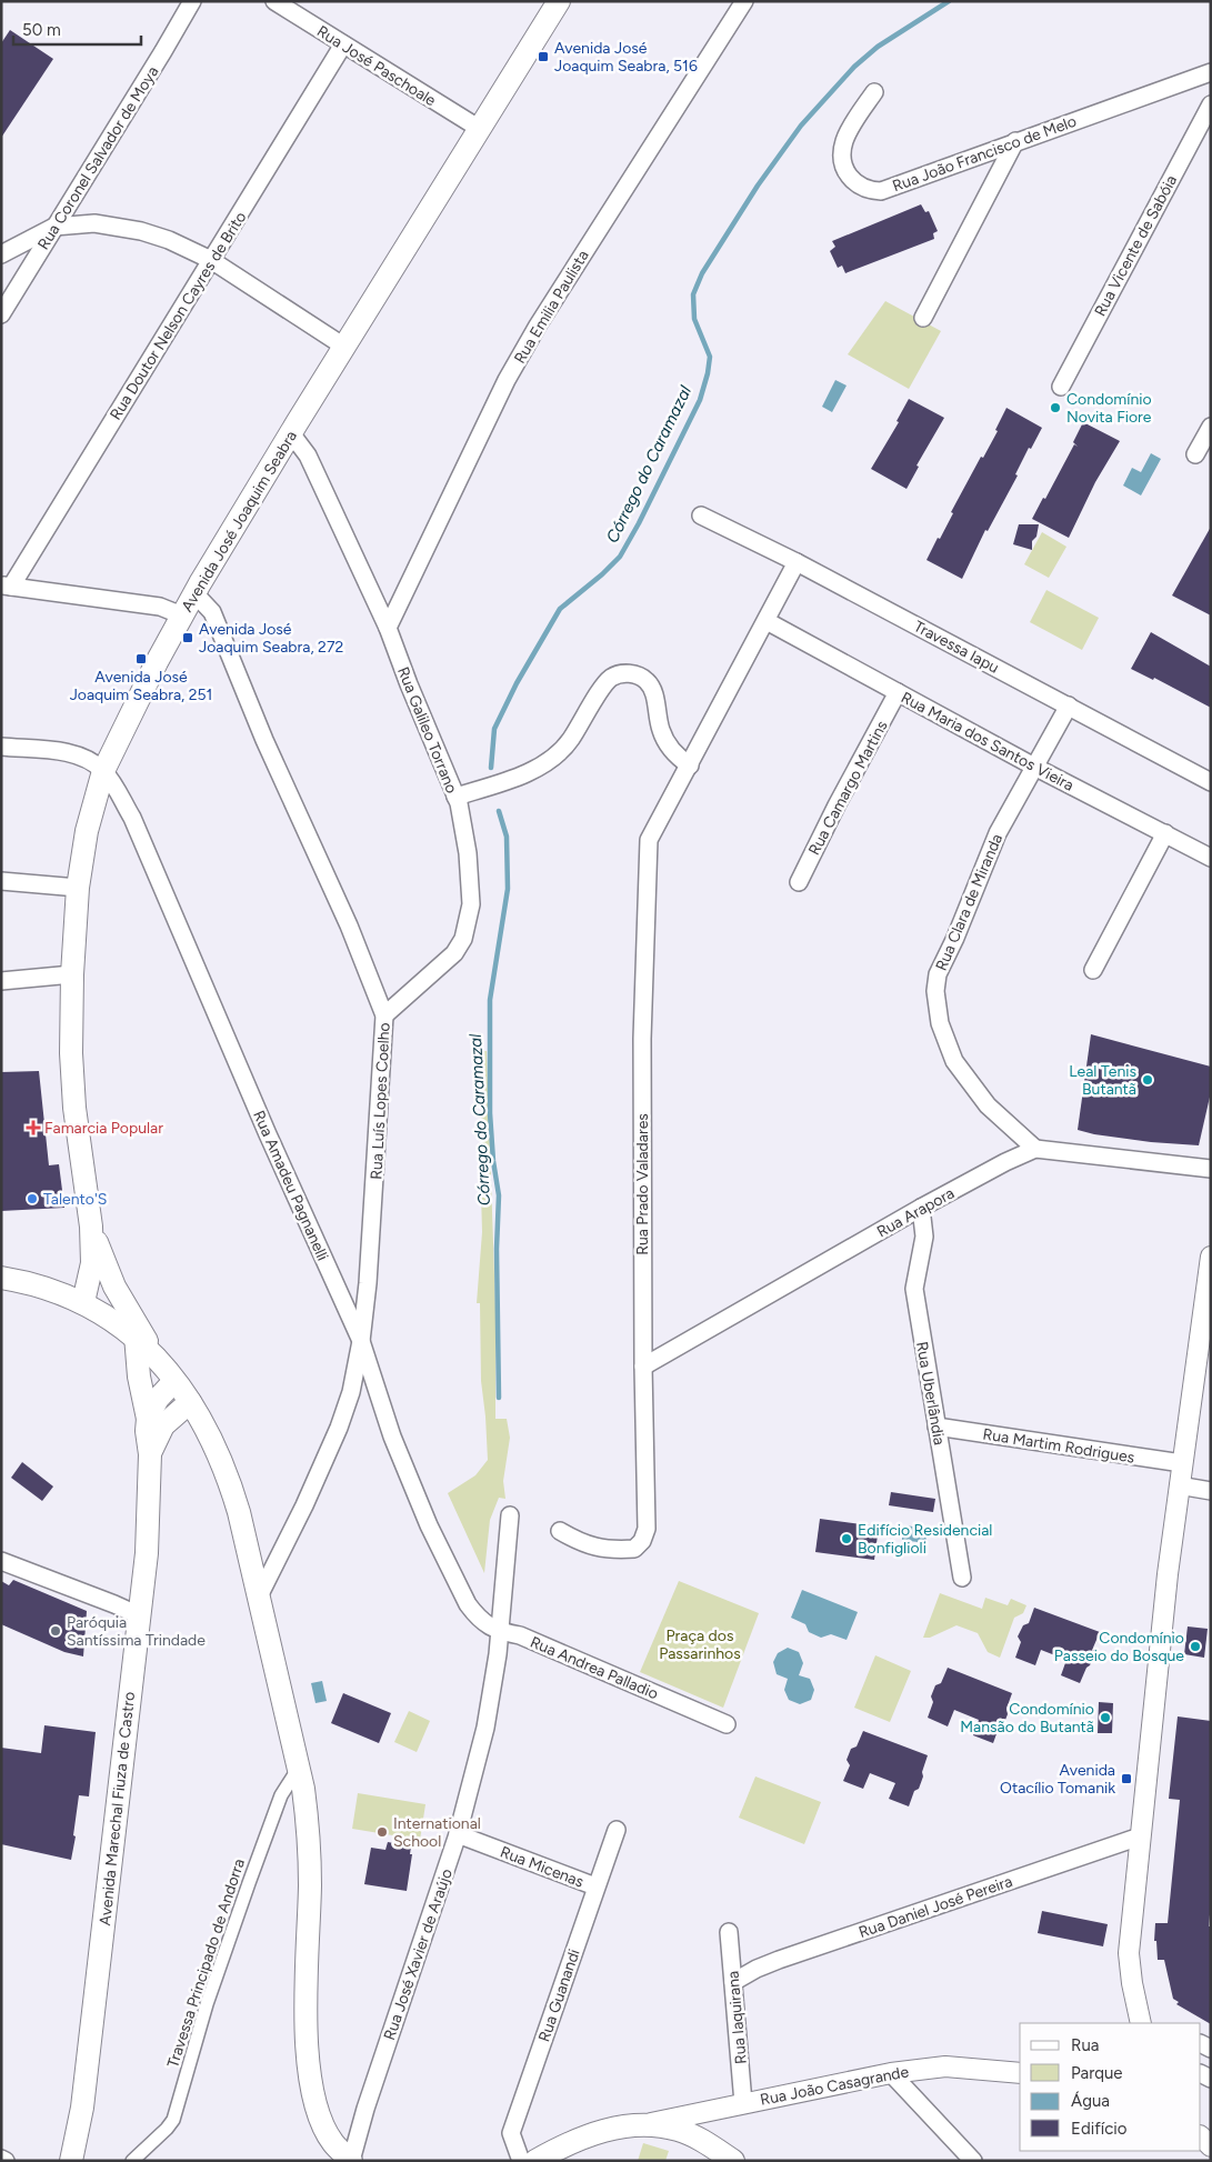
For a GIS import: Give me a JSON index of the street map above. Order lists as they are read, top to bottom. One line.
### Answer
{"streets":{"main road":["Avenida José Joaquim Seabra","Avenida Marechal Fiuza de Castro"],"street":["Rua José Paschoale","Rua João Francisco de Melo","Rua Coronel Salvador de Moya","Rua Vicente de Sabóia","Rua Emilia Paulista","Rua Doutor Nelson Cayres de Brito","Travessa Iapu","Rua Galileo Torrano","Rua Maria dos Santos Vieira","Rua Camargo Martins","Rua Clara de Miranda","Rua Luís Lopes Coelho","Rua Prado Valadares","Rua Amadeu Pagnanelli","Rua Arapora","Rua Uberlândia","Rua Martim Rodrigues","Rua Andrea Palladio","Rua Micenas","Rua Daniel José Pereira","Rua José Xavier de Araújo","Travessa Principado de Andorra","Rua Guanandi","Rua Iaquirana","Rua João Casagrande"]},"crossings":[["Rua José Paschoale","Rua Doutor Nelson Cayres de Brito"],["Rua José Paschoale","Avenida José Joaquim Seabra"],["Rua Emilia Paulista","Rua Galileo Torrano"],["Avenida José Joaquim Seabra","Rua Galileo Torrano"],["Avenida José Joaquim Seabra","Rua Luís Lopes Coelho"],["Avenida José Joaquim Seabra","Rua Amadeu Pagnanelli"],["Travessa Iapu","Rua Clara de Miranda"],["Rua Galileo Torrano","Rua Luís Lopes Coelho"],["Rua Maria dos Santos Vieira","Rua Camargo Martins"],["Rua Maria dos Santos Vieira","Rua Clara de Miranda"],["Rua Clara de Miranda","Rua Arapora"],["Rua Luís Lopes Coelho","Rua Amadeu Pagnanelli"],["Rua Prado Valadares","Rua Arapora"],["Rua Amadeu Pagnanelli","Rua Andrea Palladio"],["Rua Arapora","Rua Uberlândia"],["Rua Uberlândia","Rua Martim Rodrigues"],["Rua Andrea Palladio","Rua José Xavier de Araújo"],["Rua Micenas","Rua José Xavier de Araújo"],["Rua Micenas","Rua Guanandi"],["Rua Daniel José Pereira","Rua Iaquirana"],["Rua Iaquirana","Rua João Casagrande"]],"water":["Córrego do Caramazal"],"parks":["Praça dos Passarinhos"],"places":{"transit":["Avenida José Joaquim Seabra, 516","Avenida José Joaquim Seabra, 272","Avenida José Joaquim Seabra, 251","Avenida Otacílio Tomanik"],"other":["Condomínio Novita Fiore","Leal Tenis Butantã","Talento'S","Edifício Residencial Bonfiglioli","Paróquia Santíssima Trindade","Condomínio Passeio do Bosque","Condomínio Mansão do Butantã","International School"],"health":["Famarcia Popular"]},"legend":["Rua","Parque","Água","Edifício"],"scale_bar":"50 m"}
